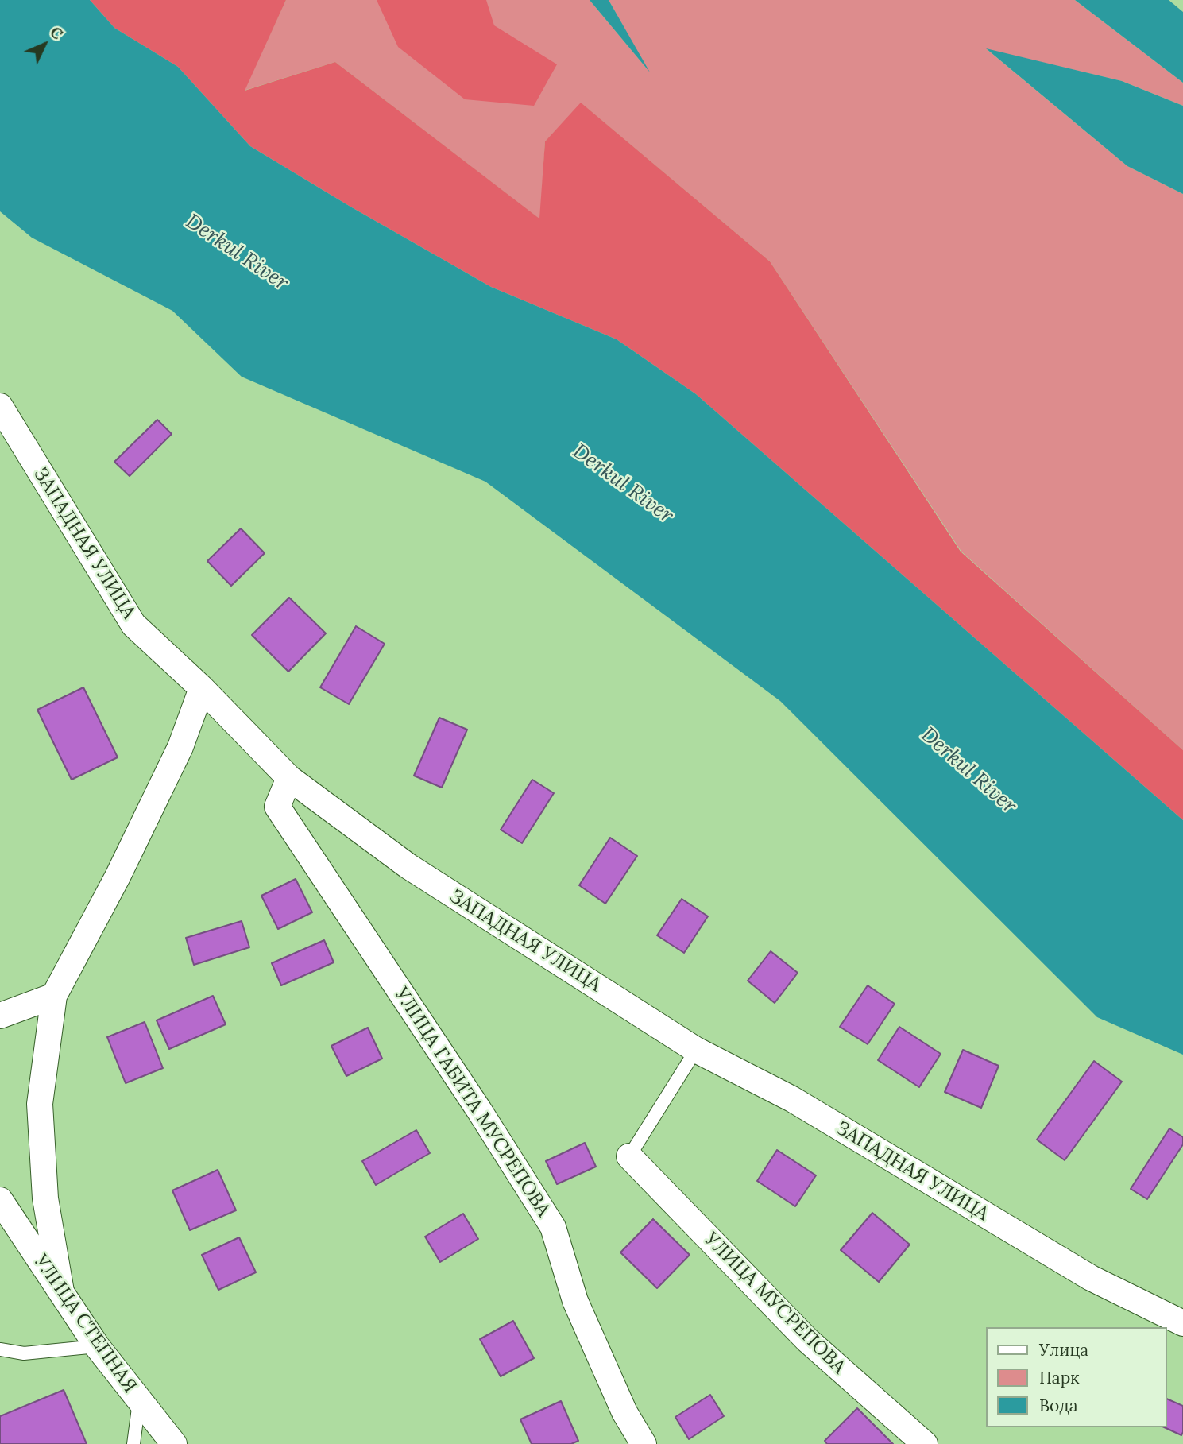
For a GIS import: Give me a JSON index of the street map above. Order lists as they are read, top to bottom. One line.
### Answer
{"streets":{"street":["ЗАПАДНАЯ УЛИЦА","УЛИЦА ГАБИТА МУСРЕПОВА","УЛИЦА МУСРЕПОВА","УЛИЦА СТЕПНАЯ"]},"crossings":[["ЗАПАДНАЯ УЛИЦА","УЛИЦА ГАБИТА МУСРЕПОВА"]],"water":["Derkul River"],"legend":["Улица","Парк","Вода"],"north":"top right"}
